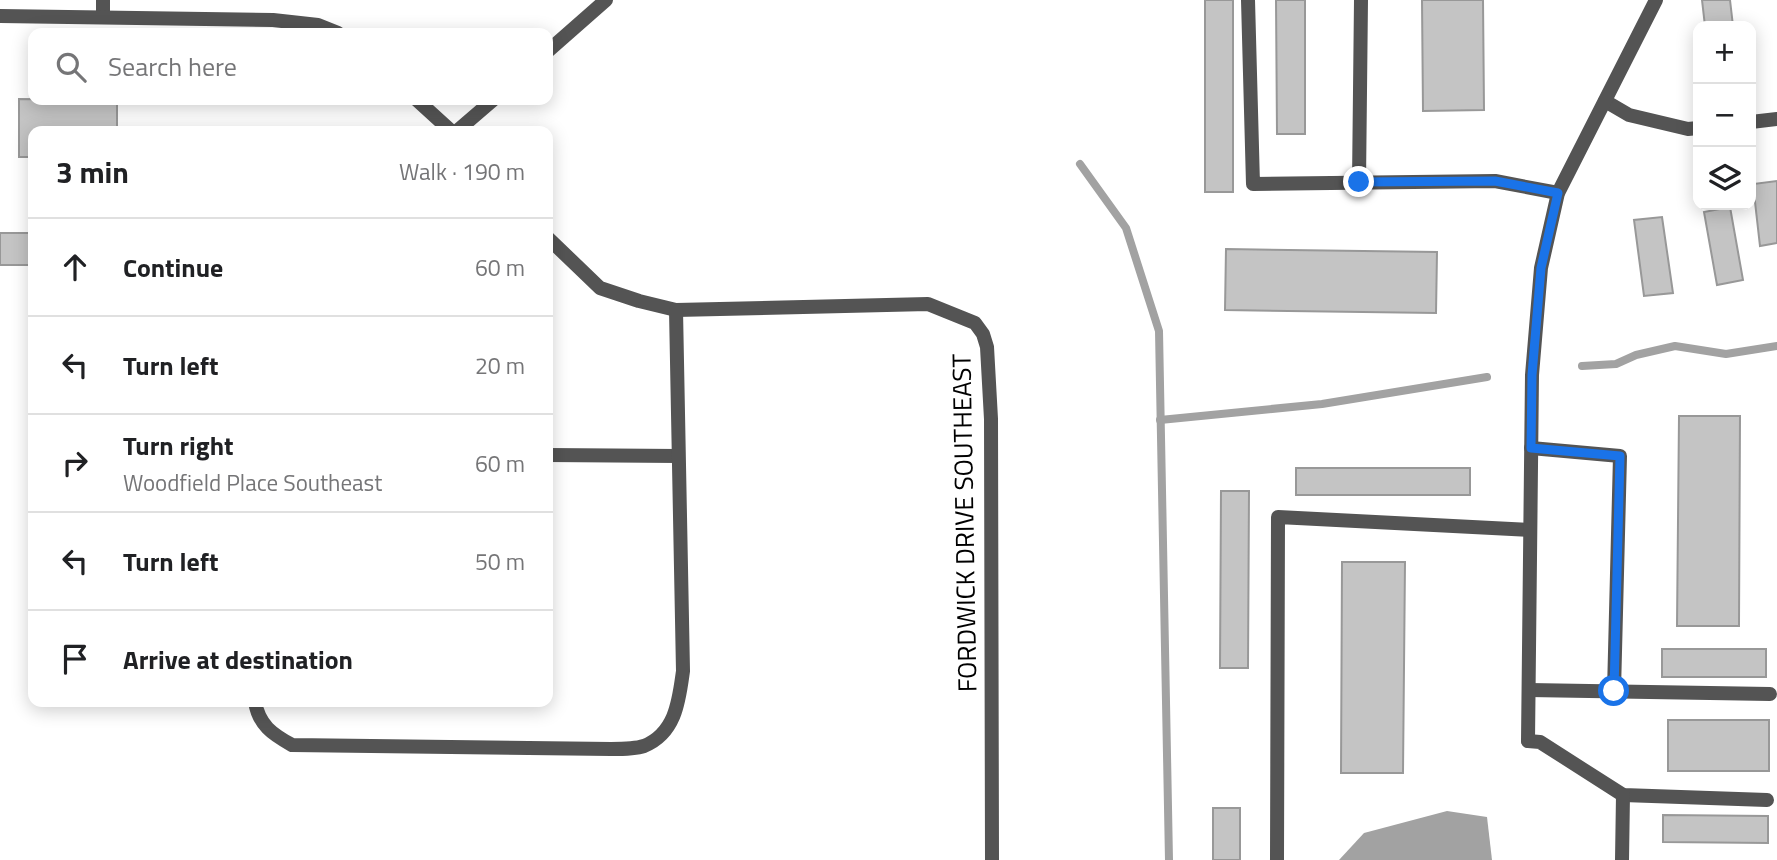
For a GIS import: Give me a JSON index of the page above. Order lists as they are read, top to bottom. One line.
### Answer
{"streets":{"street":["FORDWICK DRIVE SOUTHEAST"]},"page":{"map_buttons":["+","−"],"search":"Search here","heading":["3 min","Walk · 190 m"],"list":[["Continue","60 m"],["Turn left","20 m"],["Turn right","Woodfield Place Southeast","60 m"],["Turn left","50 m"],"Arrive at destination"]}}
